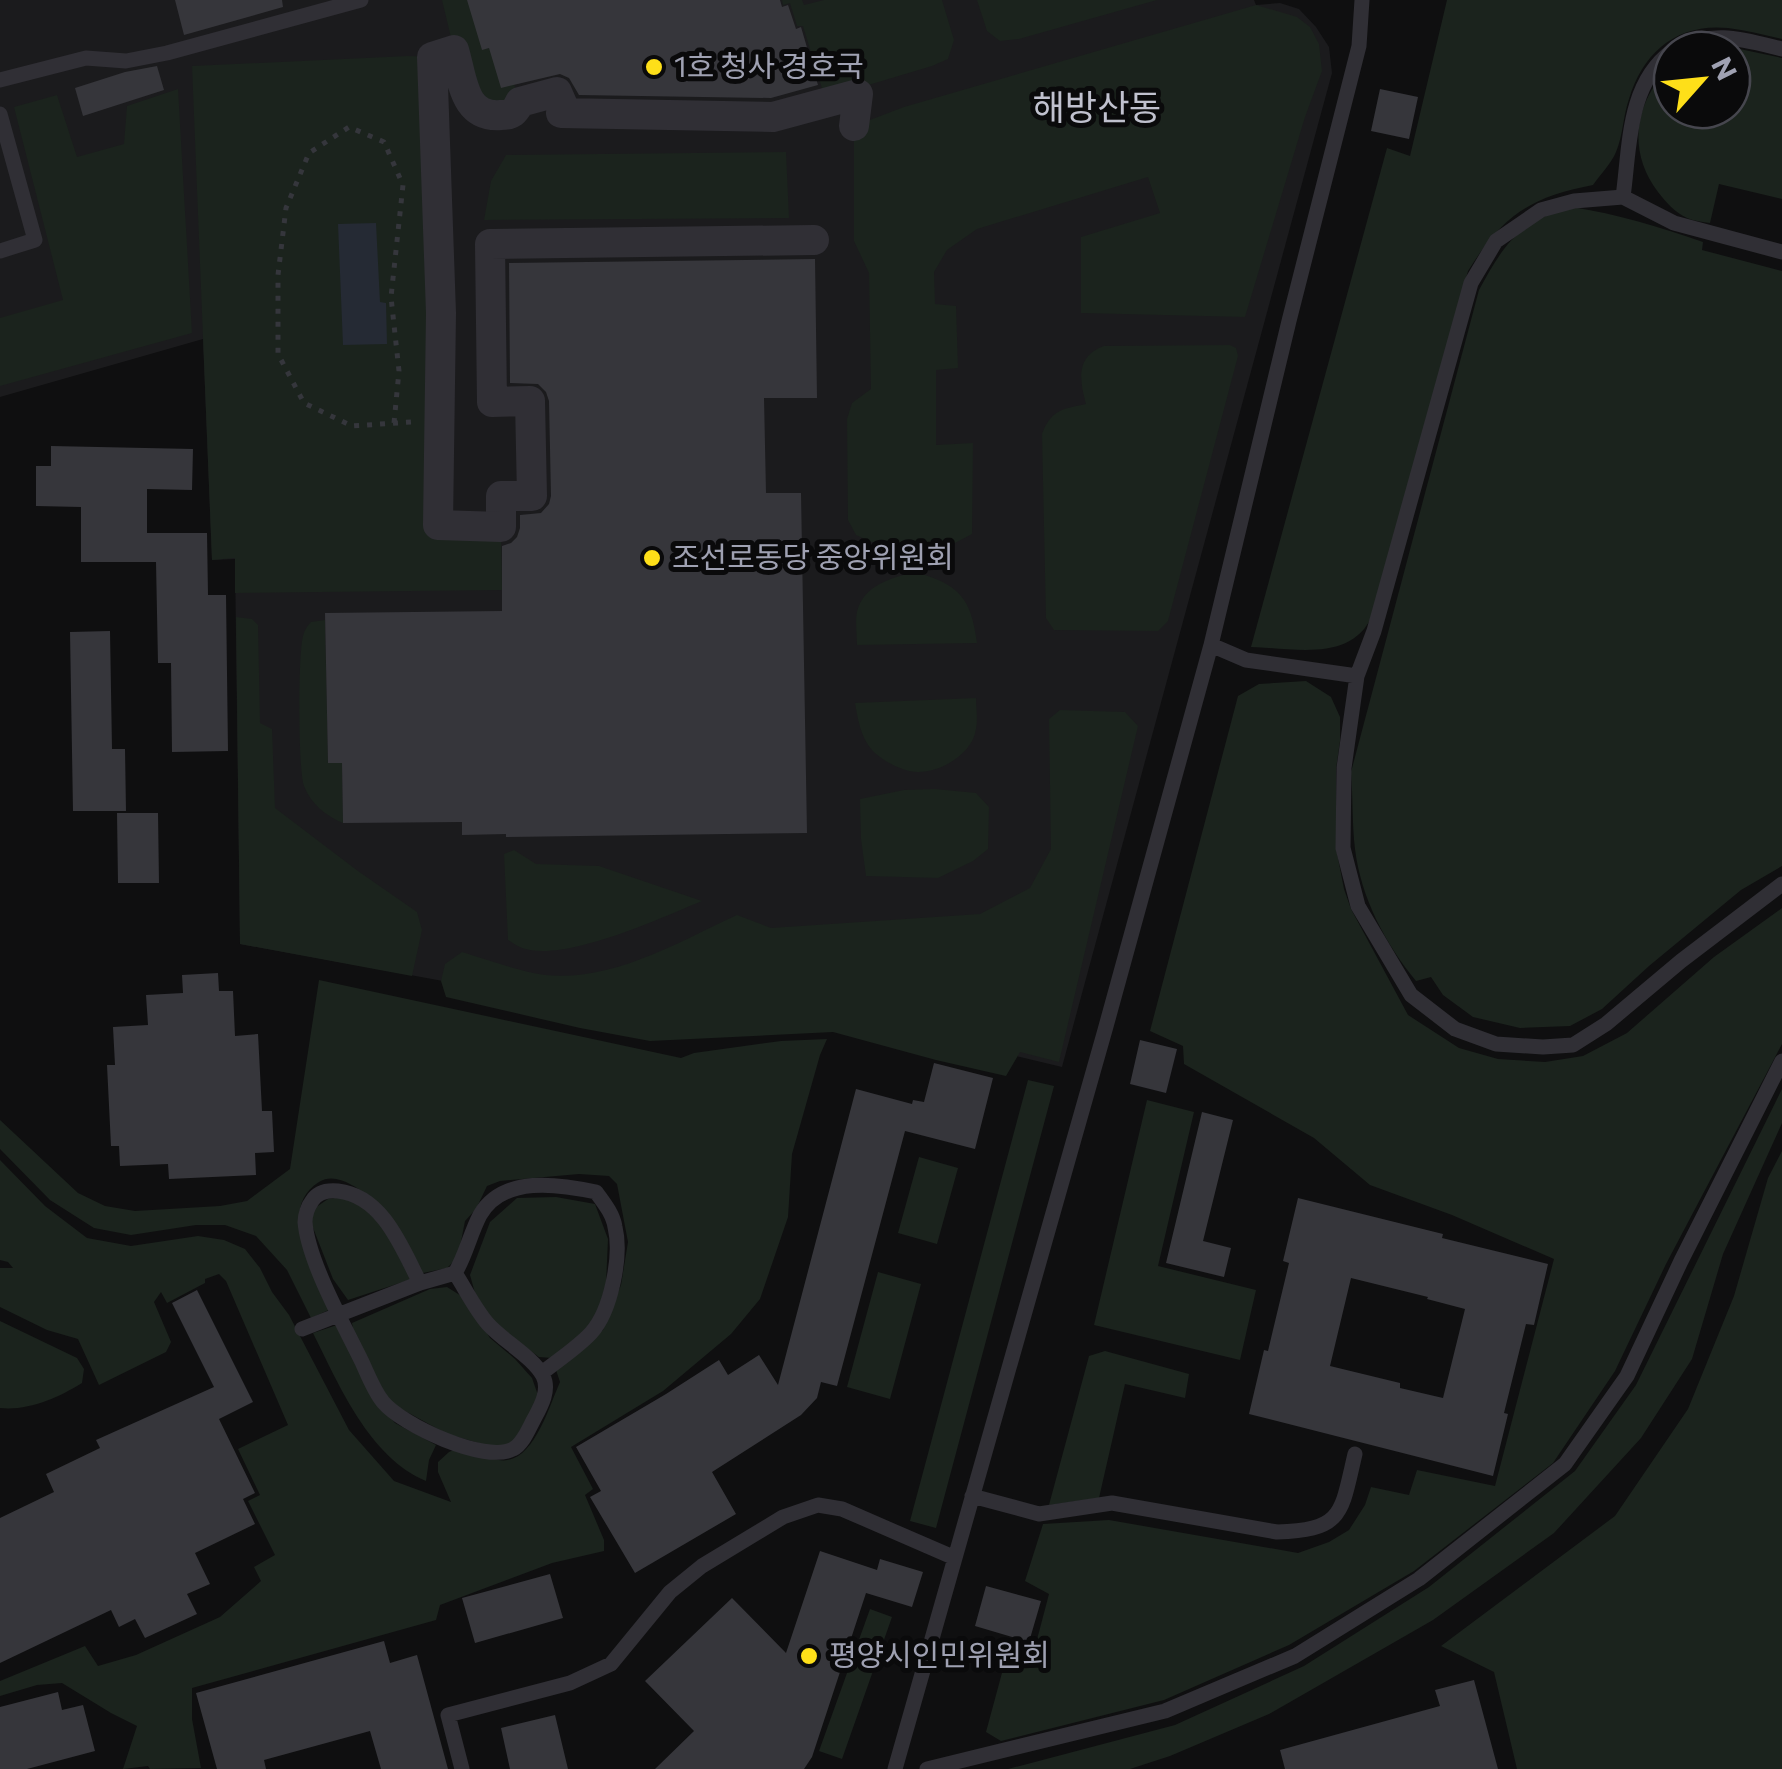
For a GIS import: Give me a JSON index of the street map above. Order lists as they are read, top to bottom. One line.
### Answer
{"districts":["해방산동"],"places":["1호 청사 경호국","조선로동당 중앙위원회","평양시인민위원회"],"north":"top right"}
